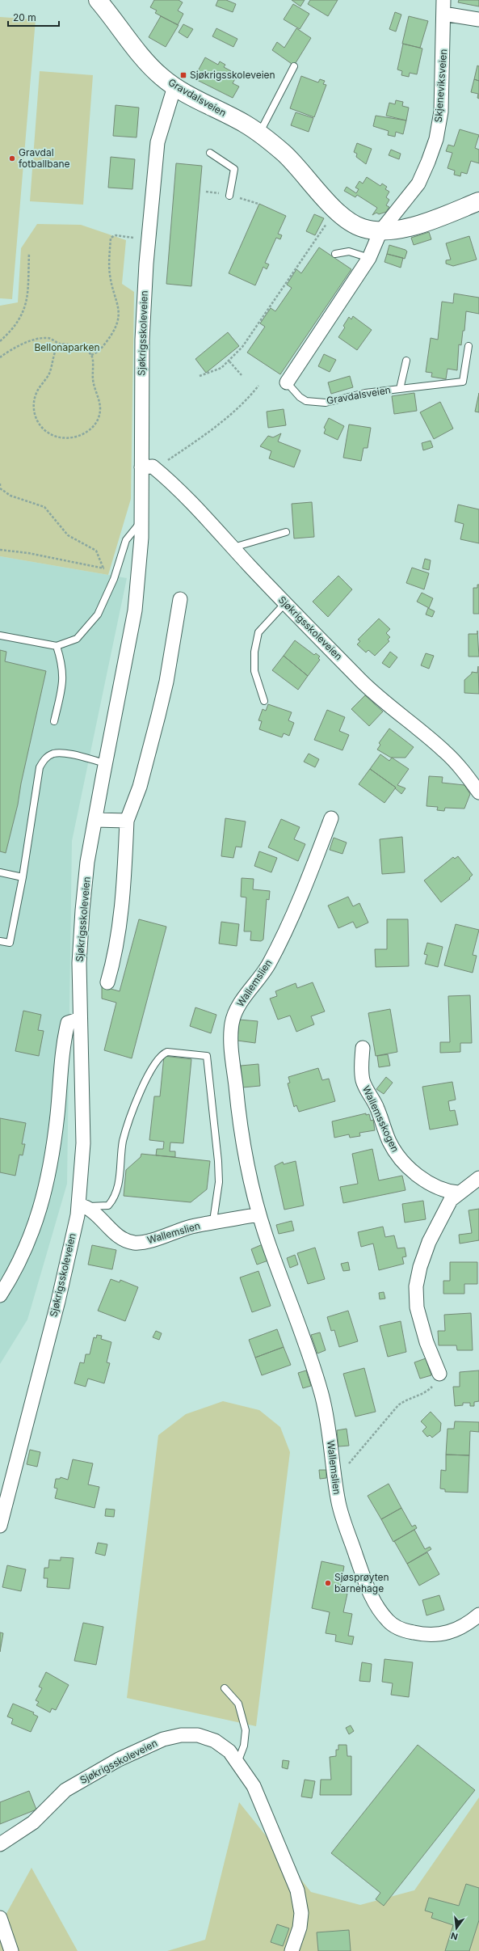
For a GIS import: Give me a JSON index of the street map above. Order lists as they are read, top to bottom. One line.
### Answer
{"streets":{"main road":["Gravdalsveien"],"street":["Skjeneviksveien","Sjøkrigsskoleveien","Wallemslien","Wallemsskogen"]},"crossings":[["Skjeneviksveien","Gravdalsveien"],["Gravdalsveien","Sjøkrigsskoleveien"],["Sjøkrigsskoleveien","Wallemslien"]],"parks":["Bellonaparken"],"places":{"transit":["Sjøkrigsskoleveien"],"other":["Gravdal fotballbane","Sjøsprøyten barnehage"]},"scale_bar":"20 m","north":"bottom"}
